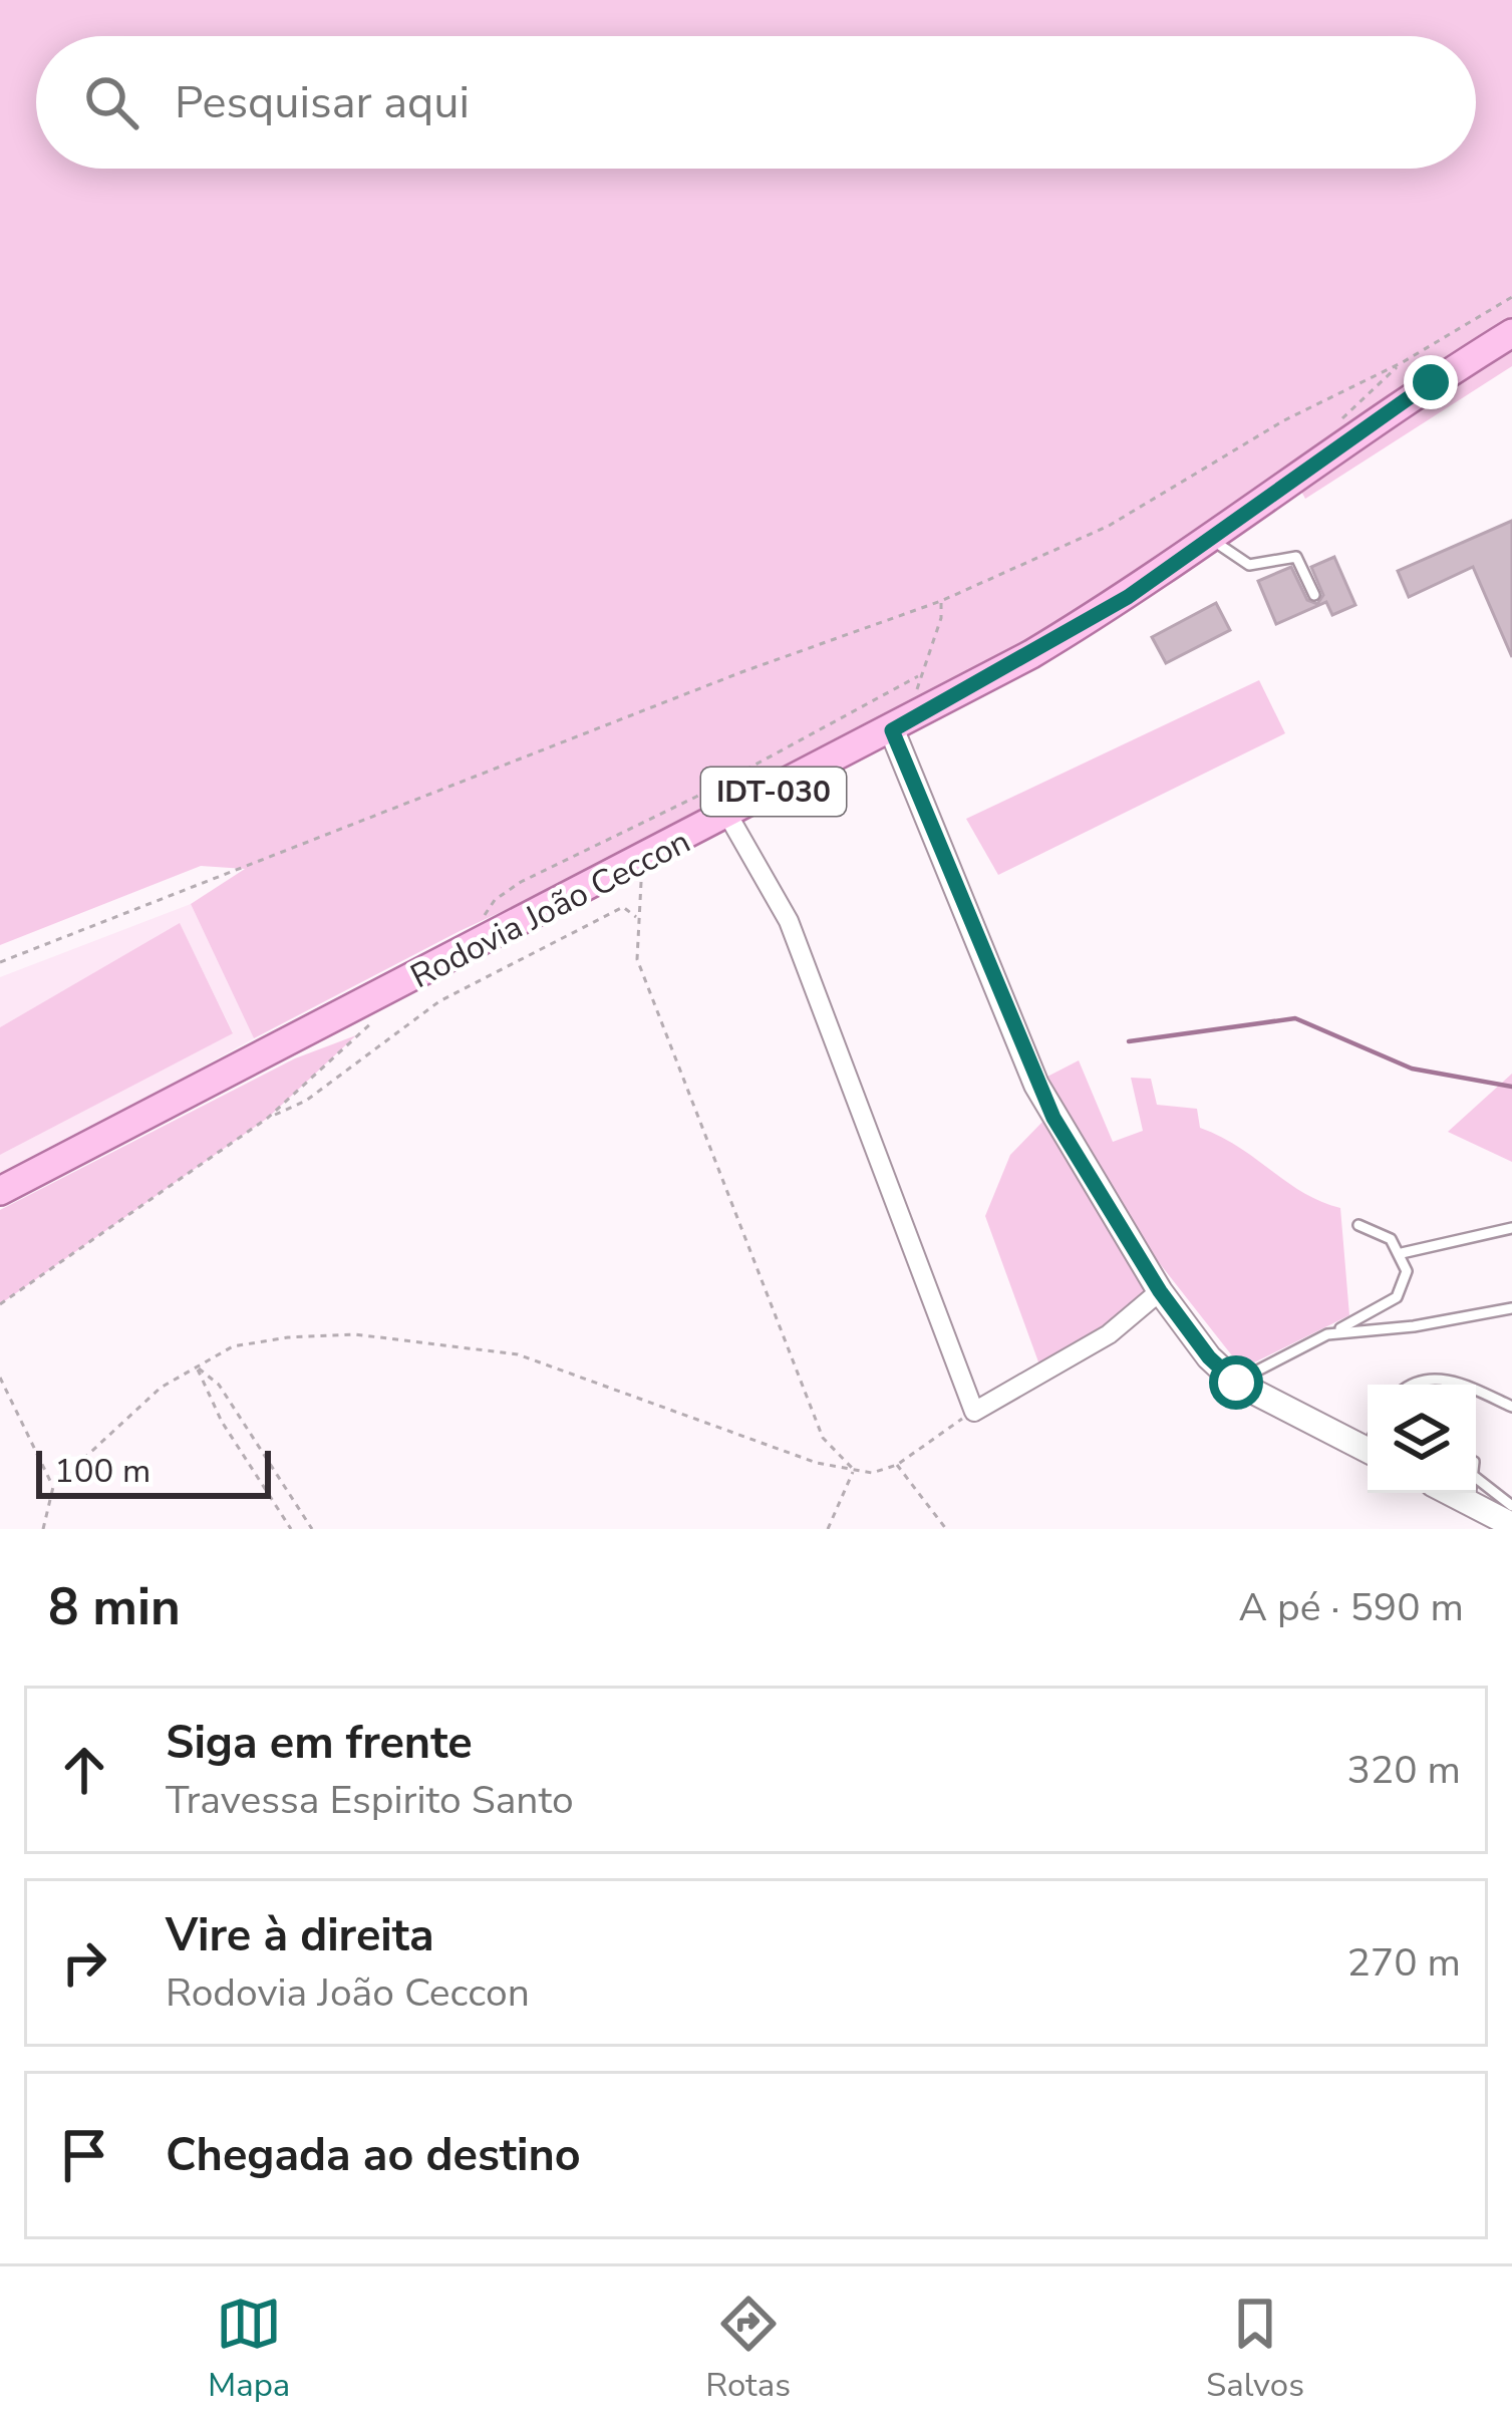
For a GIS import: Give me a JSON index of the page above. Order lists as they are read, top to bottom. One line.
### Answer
{"streets":{"main road":["IDT-030","Rodovia João Ceccon"]},"scale_bar":"100 m","page":{"search":"Pesquisar aqui","scale":"100 m","heading":["8 min","A pé · 590 m"],"list":[["Siga em frente","Travessa Espirito Santo","320 m"],["Vire à direita","Rodovia João Ceccon","270 m"],"Chegada ao destino"],"nav":["Mapa","Rotas","Salvos"]}}
